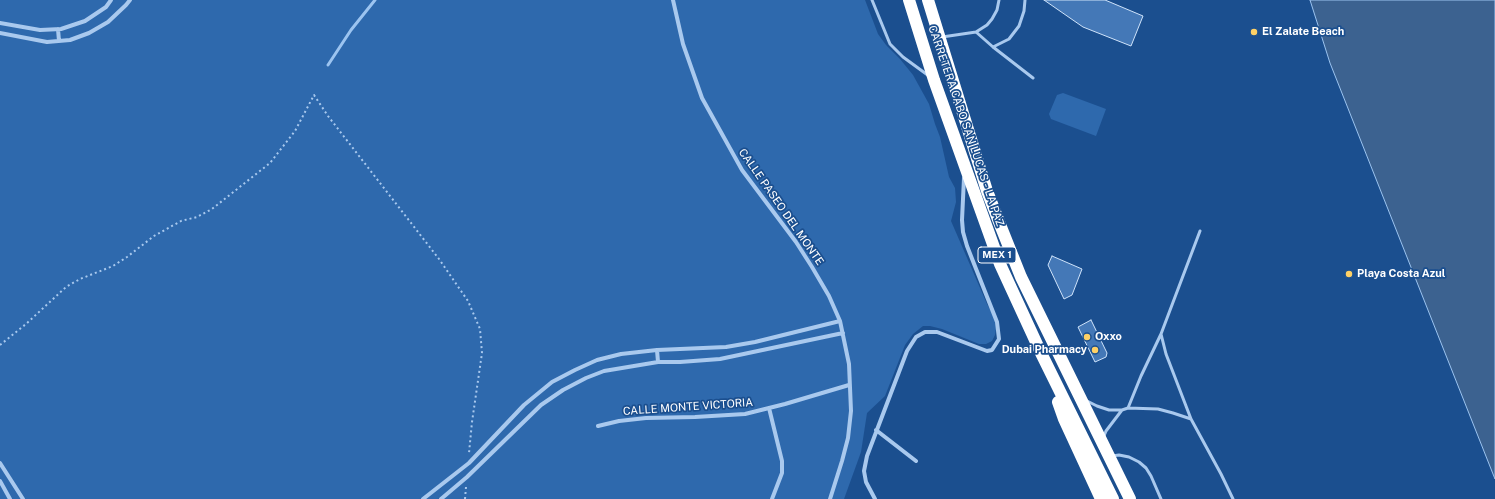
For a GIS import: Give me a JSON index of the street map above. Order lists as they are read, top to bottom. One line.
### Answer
{"streets":{"highway":["CARRETERA CABO SAN LUCAS - LA PAZ","MEX 1"],"street":["CALLE PASEO DEL MONTE","CALLE MONTE VICTORIA"]},"crossings":[["CALLE PASEO DEL MONTE","CALLE MONTE VICTORIA"]],"places":["El Zalate Beach","Playa Costa Azul","Oxxo","Dubai Pharmacy"]}
